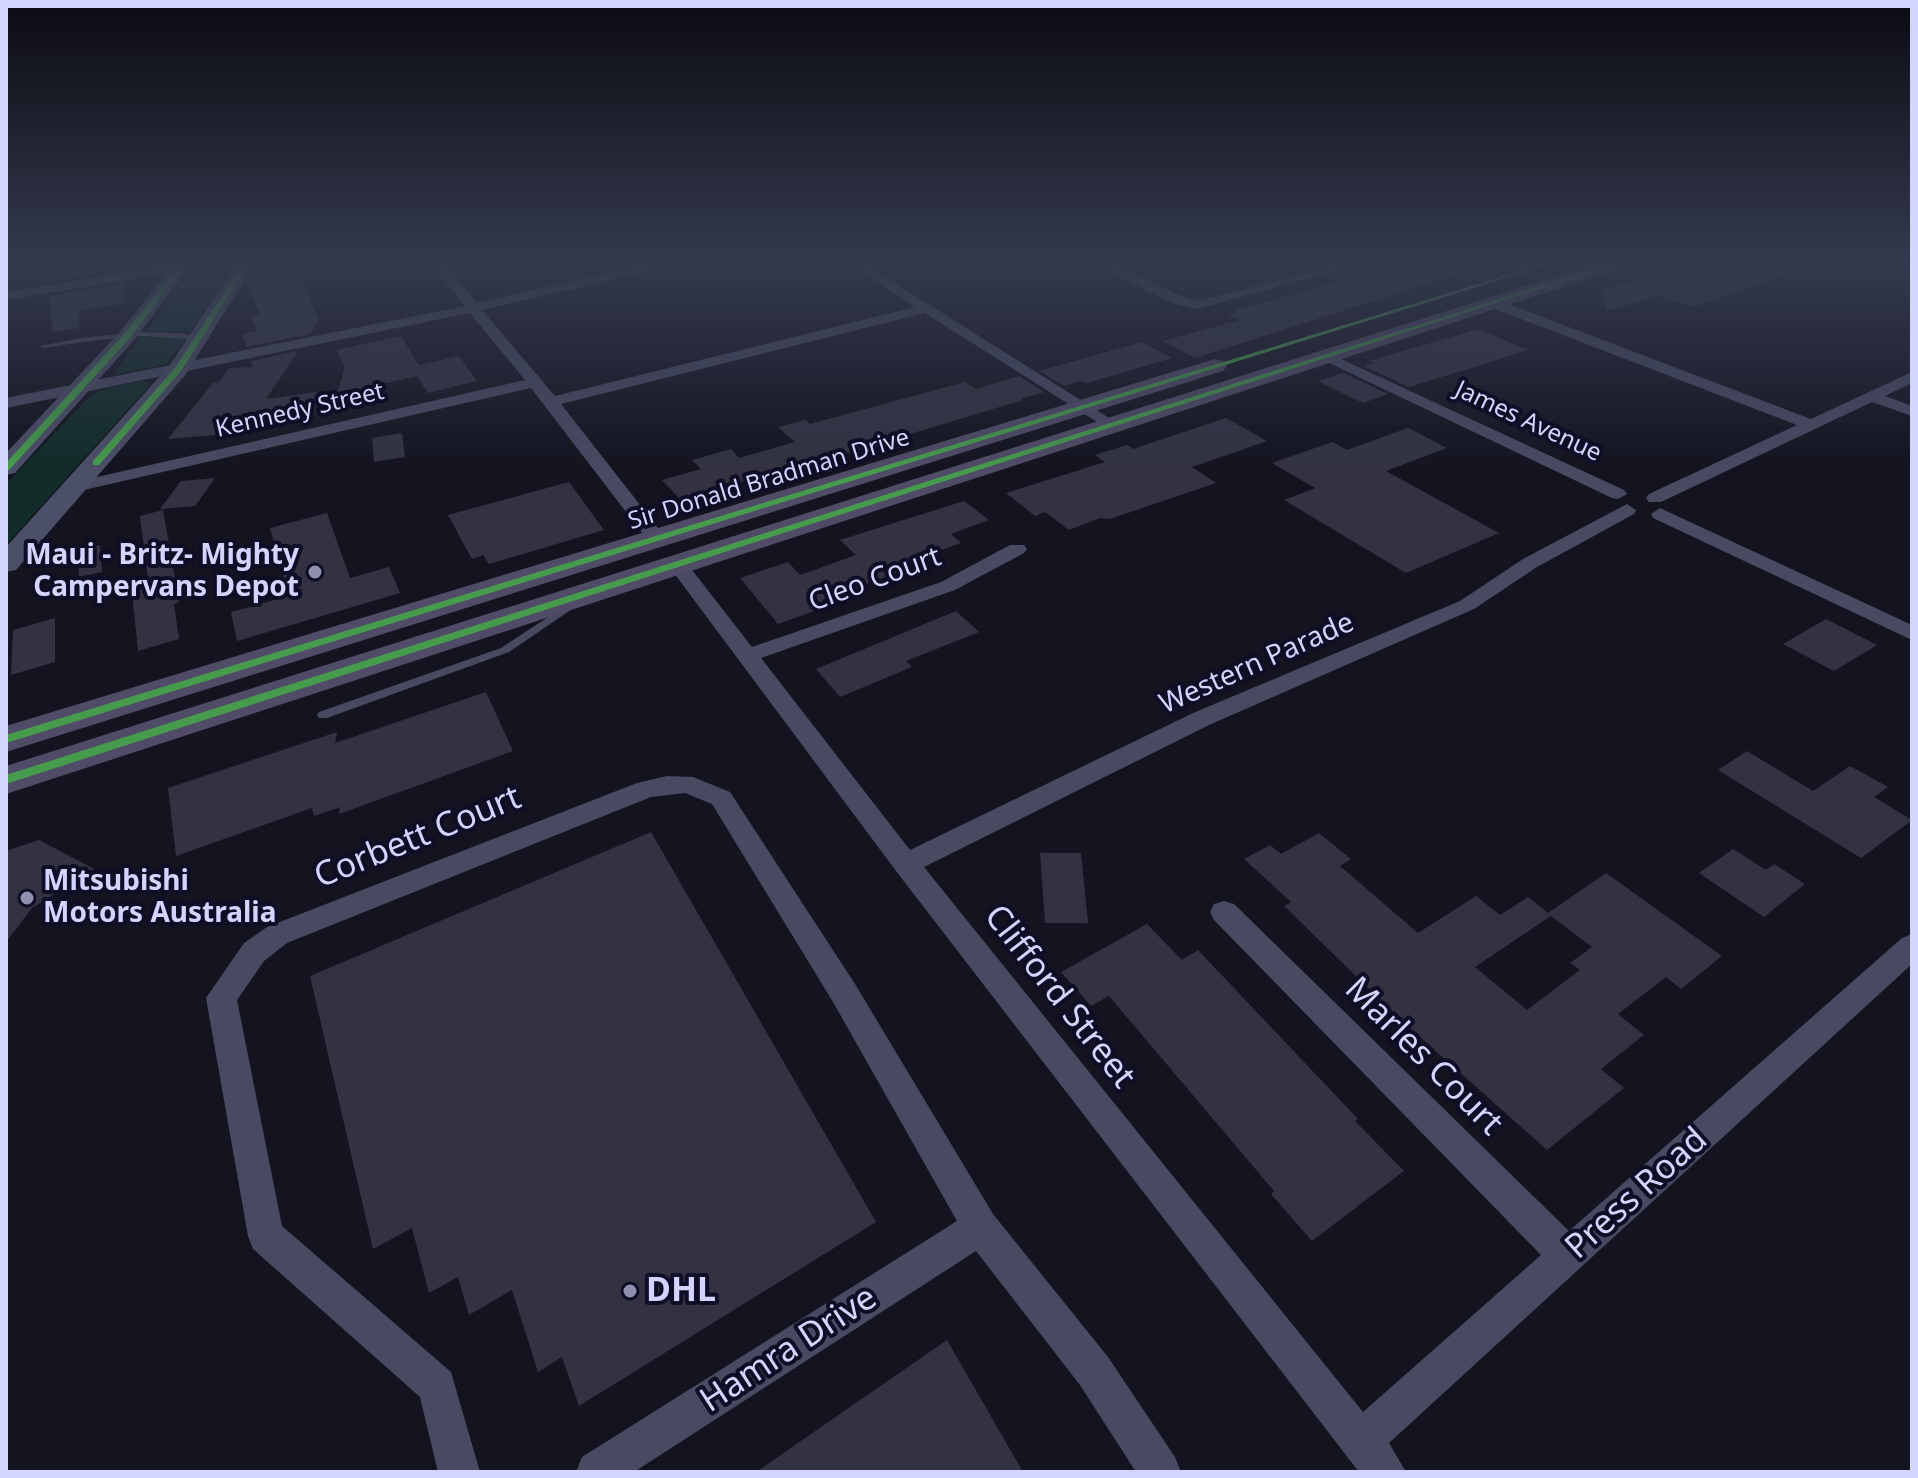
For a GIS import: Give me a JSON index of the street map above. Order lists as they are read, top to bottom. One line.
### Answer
{"streets":{"main road":["Sir Donald Bradman Drive"],"street":["Kennedy Street","James Avenue","Cleo Court","Western Parade","Corbett Court","Clifford Street","Marles Court","Press Road","Hamra Drive"]},"crossings":[["Kennedy Street","Clifford Street"],["James Avenue","Sir Donald Bradman Drive"],["James Avenue","Western Parade"],["Sir Donald Bradman Drive","Clifford Street"],["Cleo Court","Clifford Street"],["Western Parade","Clifford Street"],["Corbett Court","Hamra Drive"],["Clifford Street","Press Road"],["Marles Court","Press Road"]],"places":["Maui - Britz- Mighty Campervans Depot","Mitsubishi Motors Australia","DHL"]}
